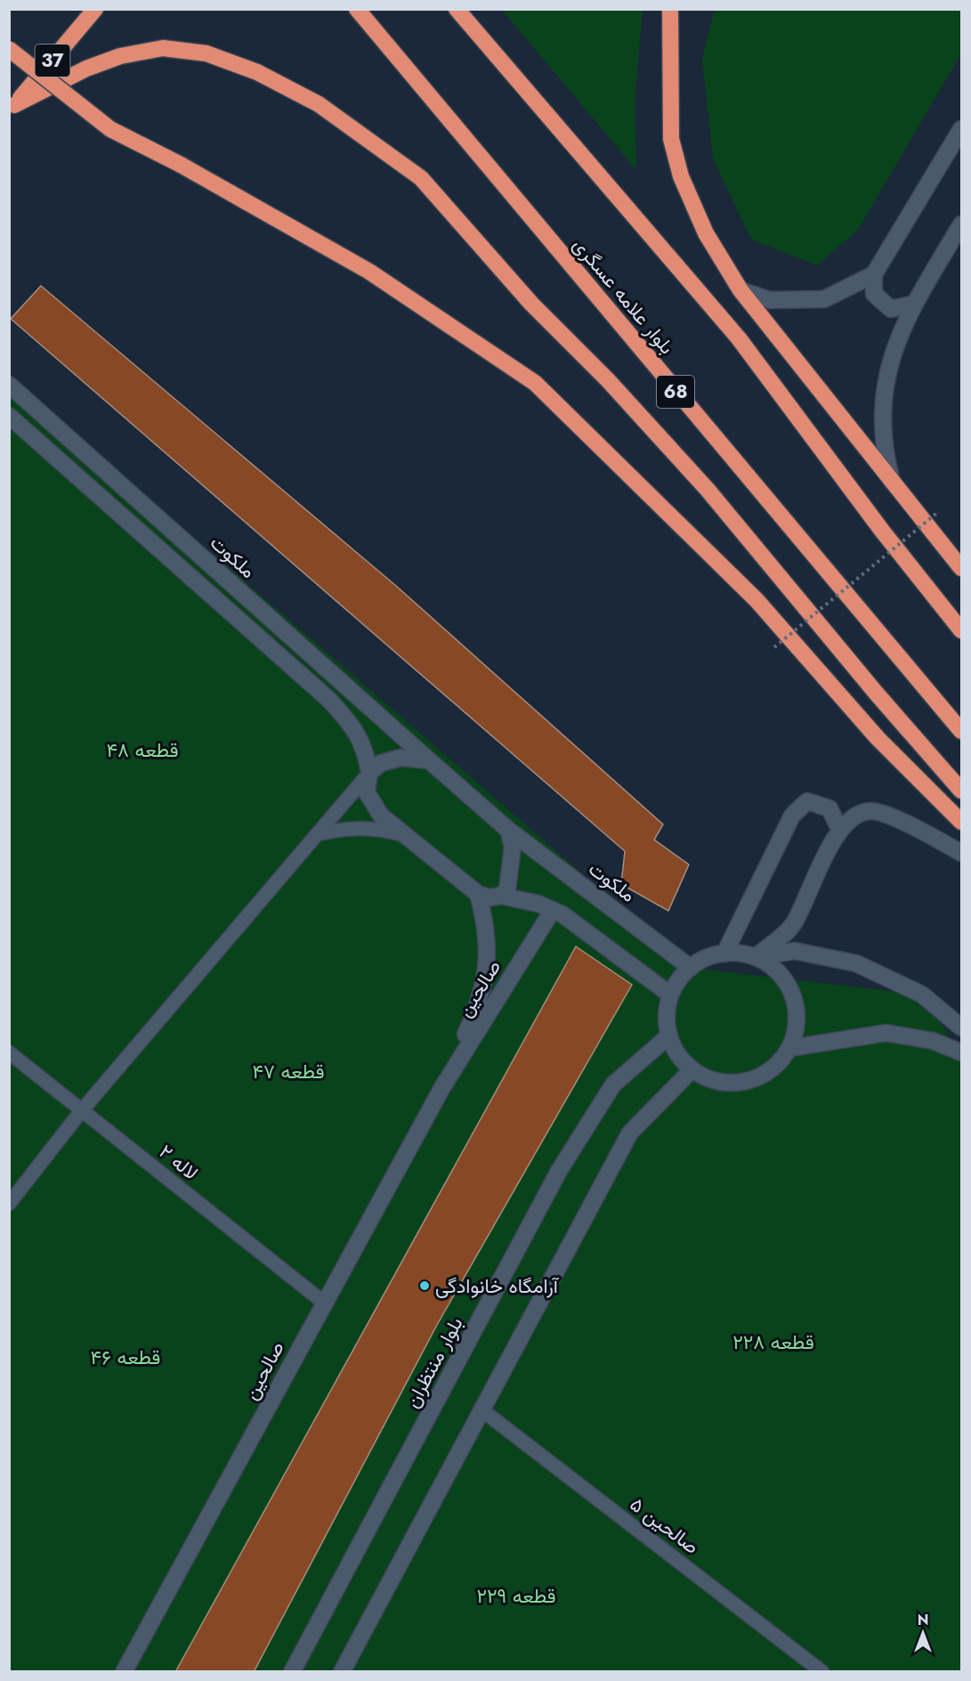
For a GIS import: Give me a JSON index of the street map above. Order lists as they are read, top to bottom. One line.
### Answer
{"streets":{"highway":["37","بلوار علامه عسگری","68"],"street":["ملکوت","صالحین","بلوار منتظران"],"lane":["لاله ۲","صالحین ۵"]},"crossings":[["ملکوت","بلوار منتظران"],["صالحین","لاله ۲"]],"parks":["قطعه ۴۸","قطعه ۴۷","قطعه ۲۲۸","قطعه ۴۶","قطعه ۲۲۹"],"places":["آرامگاه خانوادگی"],"north":"top"}
